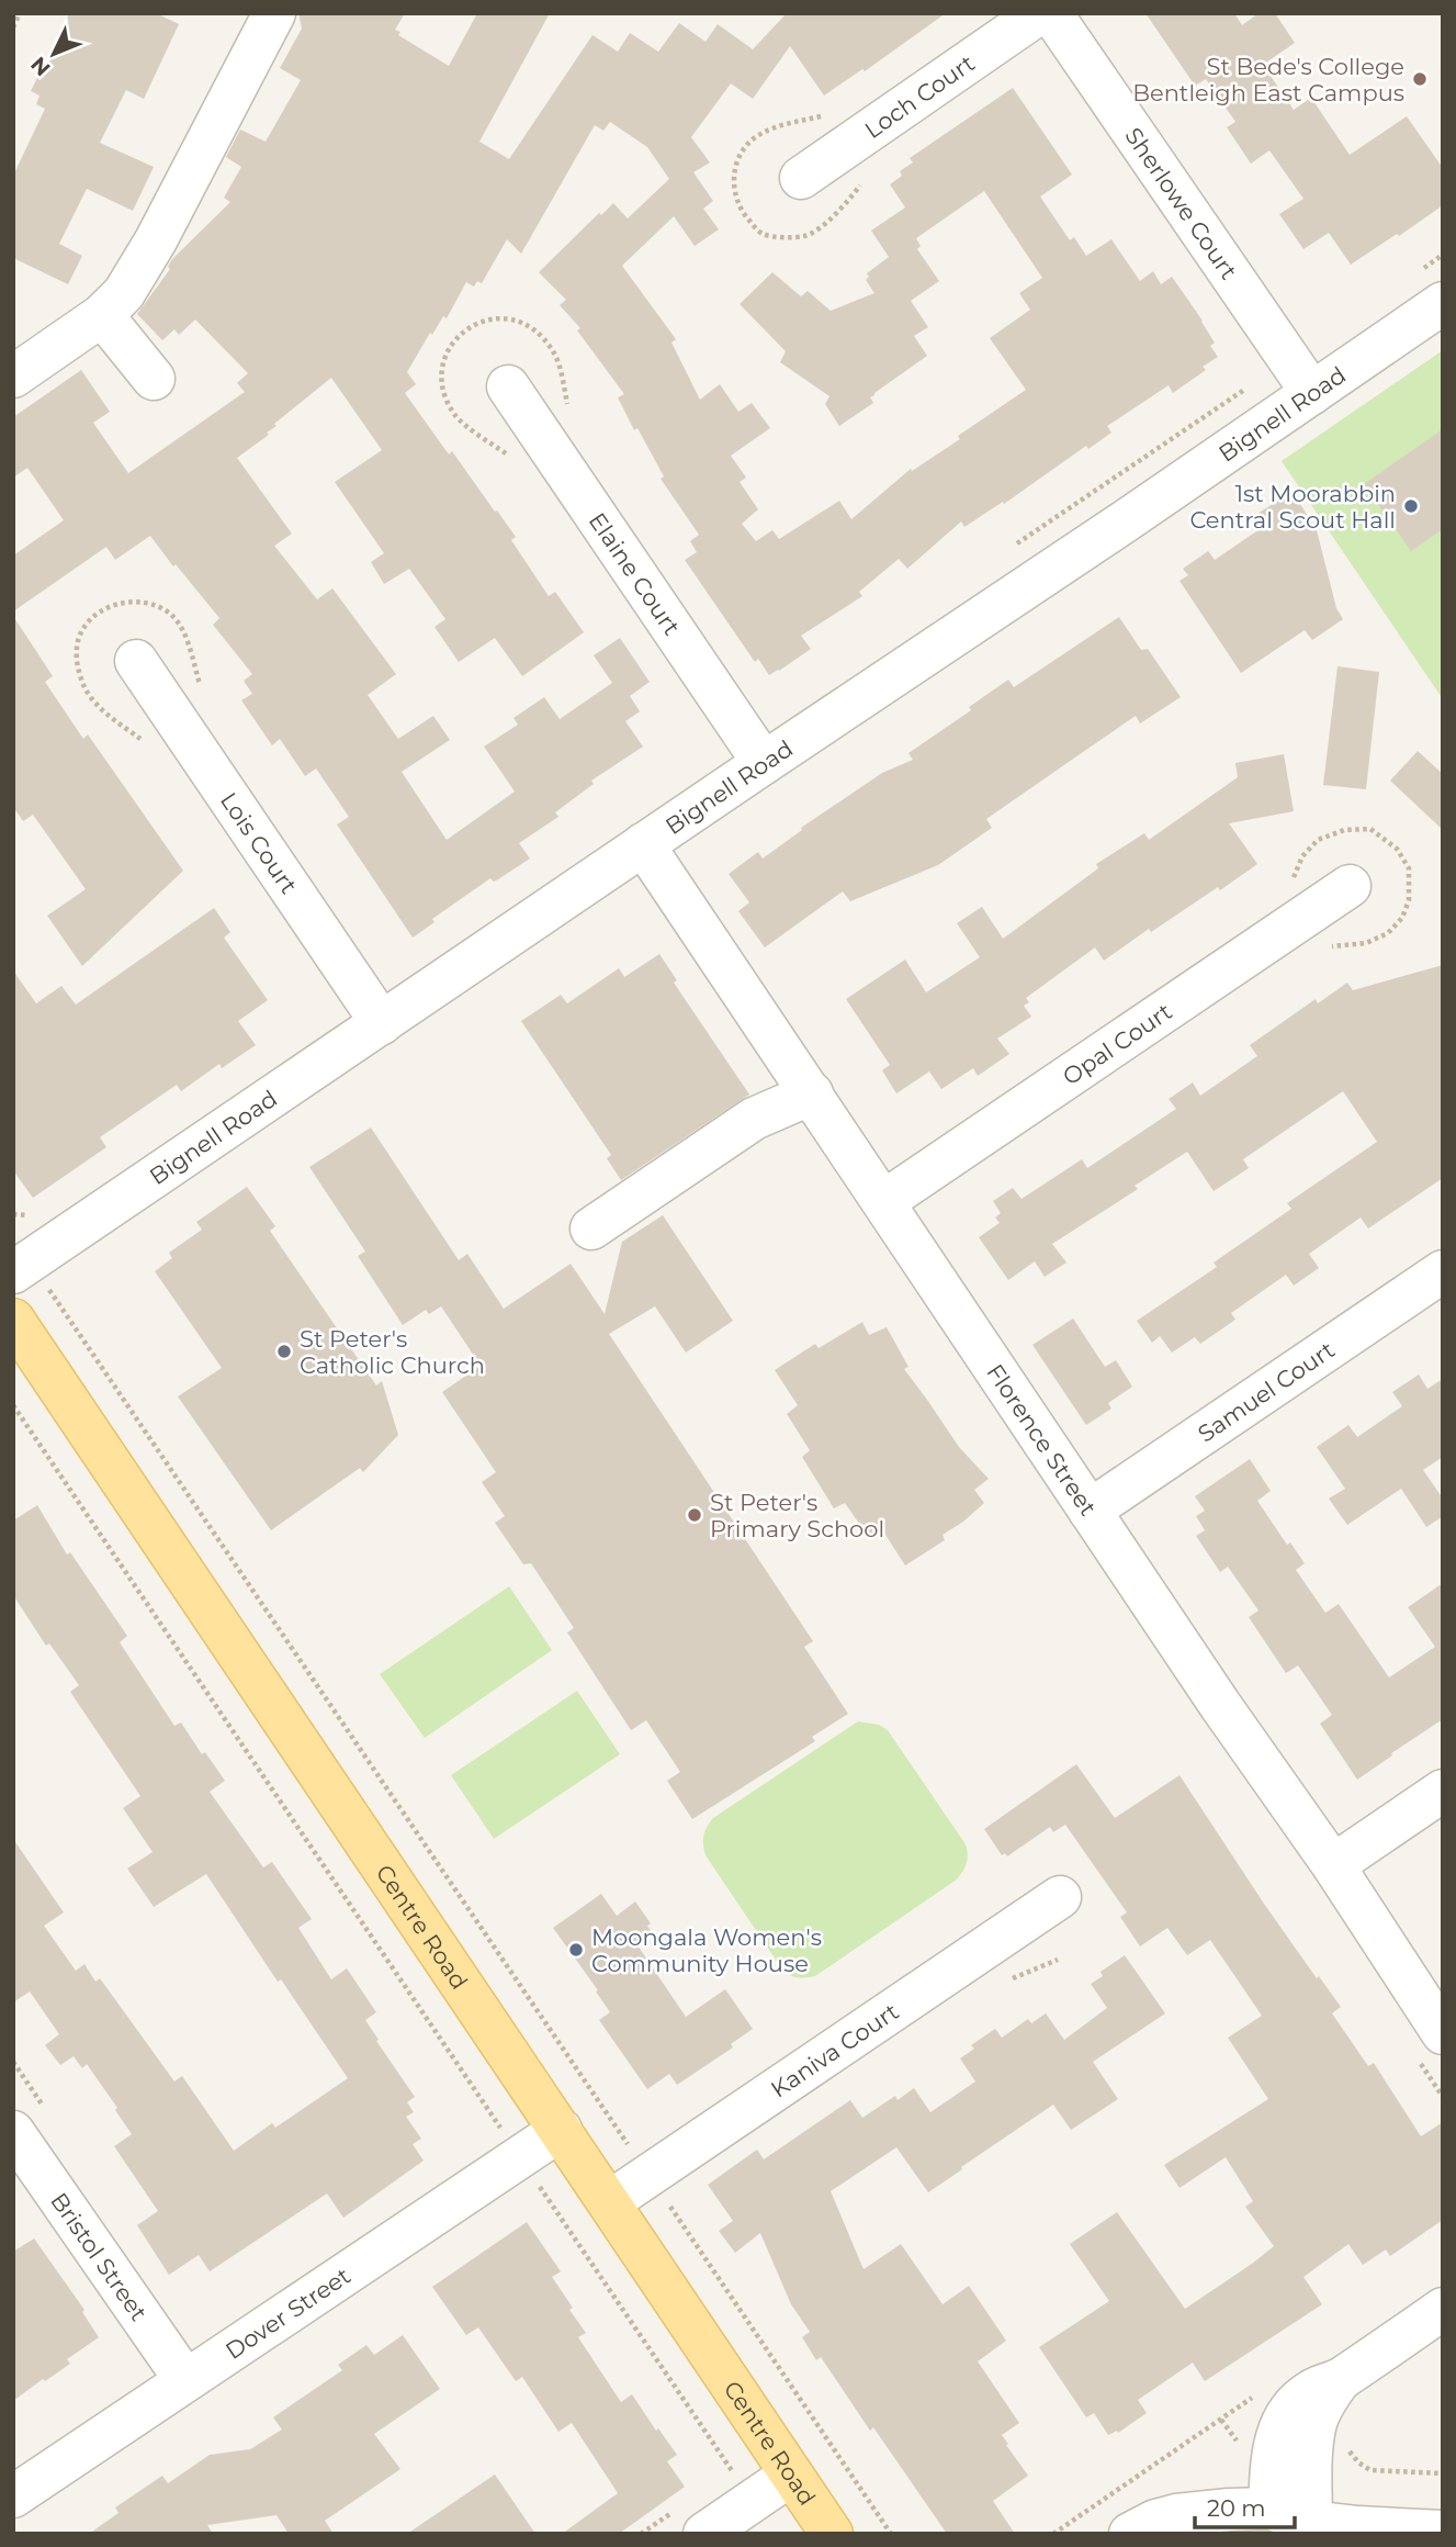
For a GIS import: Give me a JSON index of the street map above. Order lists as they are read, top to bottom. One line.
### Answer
{"streets":{"main road":["Centre Road"],"street":["Loch Court","Sherlowe Court","Bignell Road","Elaine Court","Lois Court","Opal Court","Samuel Court","Florence Street","Kaniva Court","Bristol Street","Dover Street"]},"crossings":[["Sherlowe Court","Bignell Road"],["Bignell Road","Elaine Court"],["Bignell Road","Lois Court"],["Bignell Road","Florence Street"],["Opal Court","Florence Street"],["Samuel Court","Florence Street"],["Centre Road","Kaniva Court"],["Centre Road","Dover Street"],["Bristol Street","Dover Street"]],"places":["St Bede's College Bentleigh East Campus","1st Moorabbin Central Scout Hall","St Peter's Catholic Church","St Peter's Primary School","Moongala Women's Community House"],"scale_bar":"20 m","north":"bottom left"}
